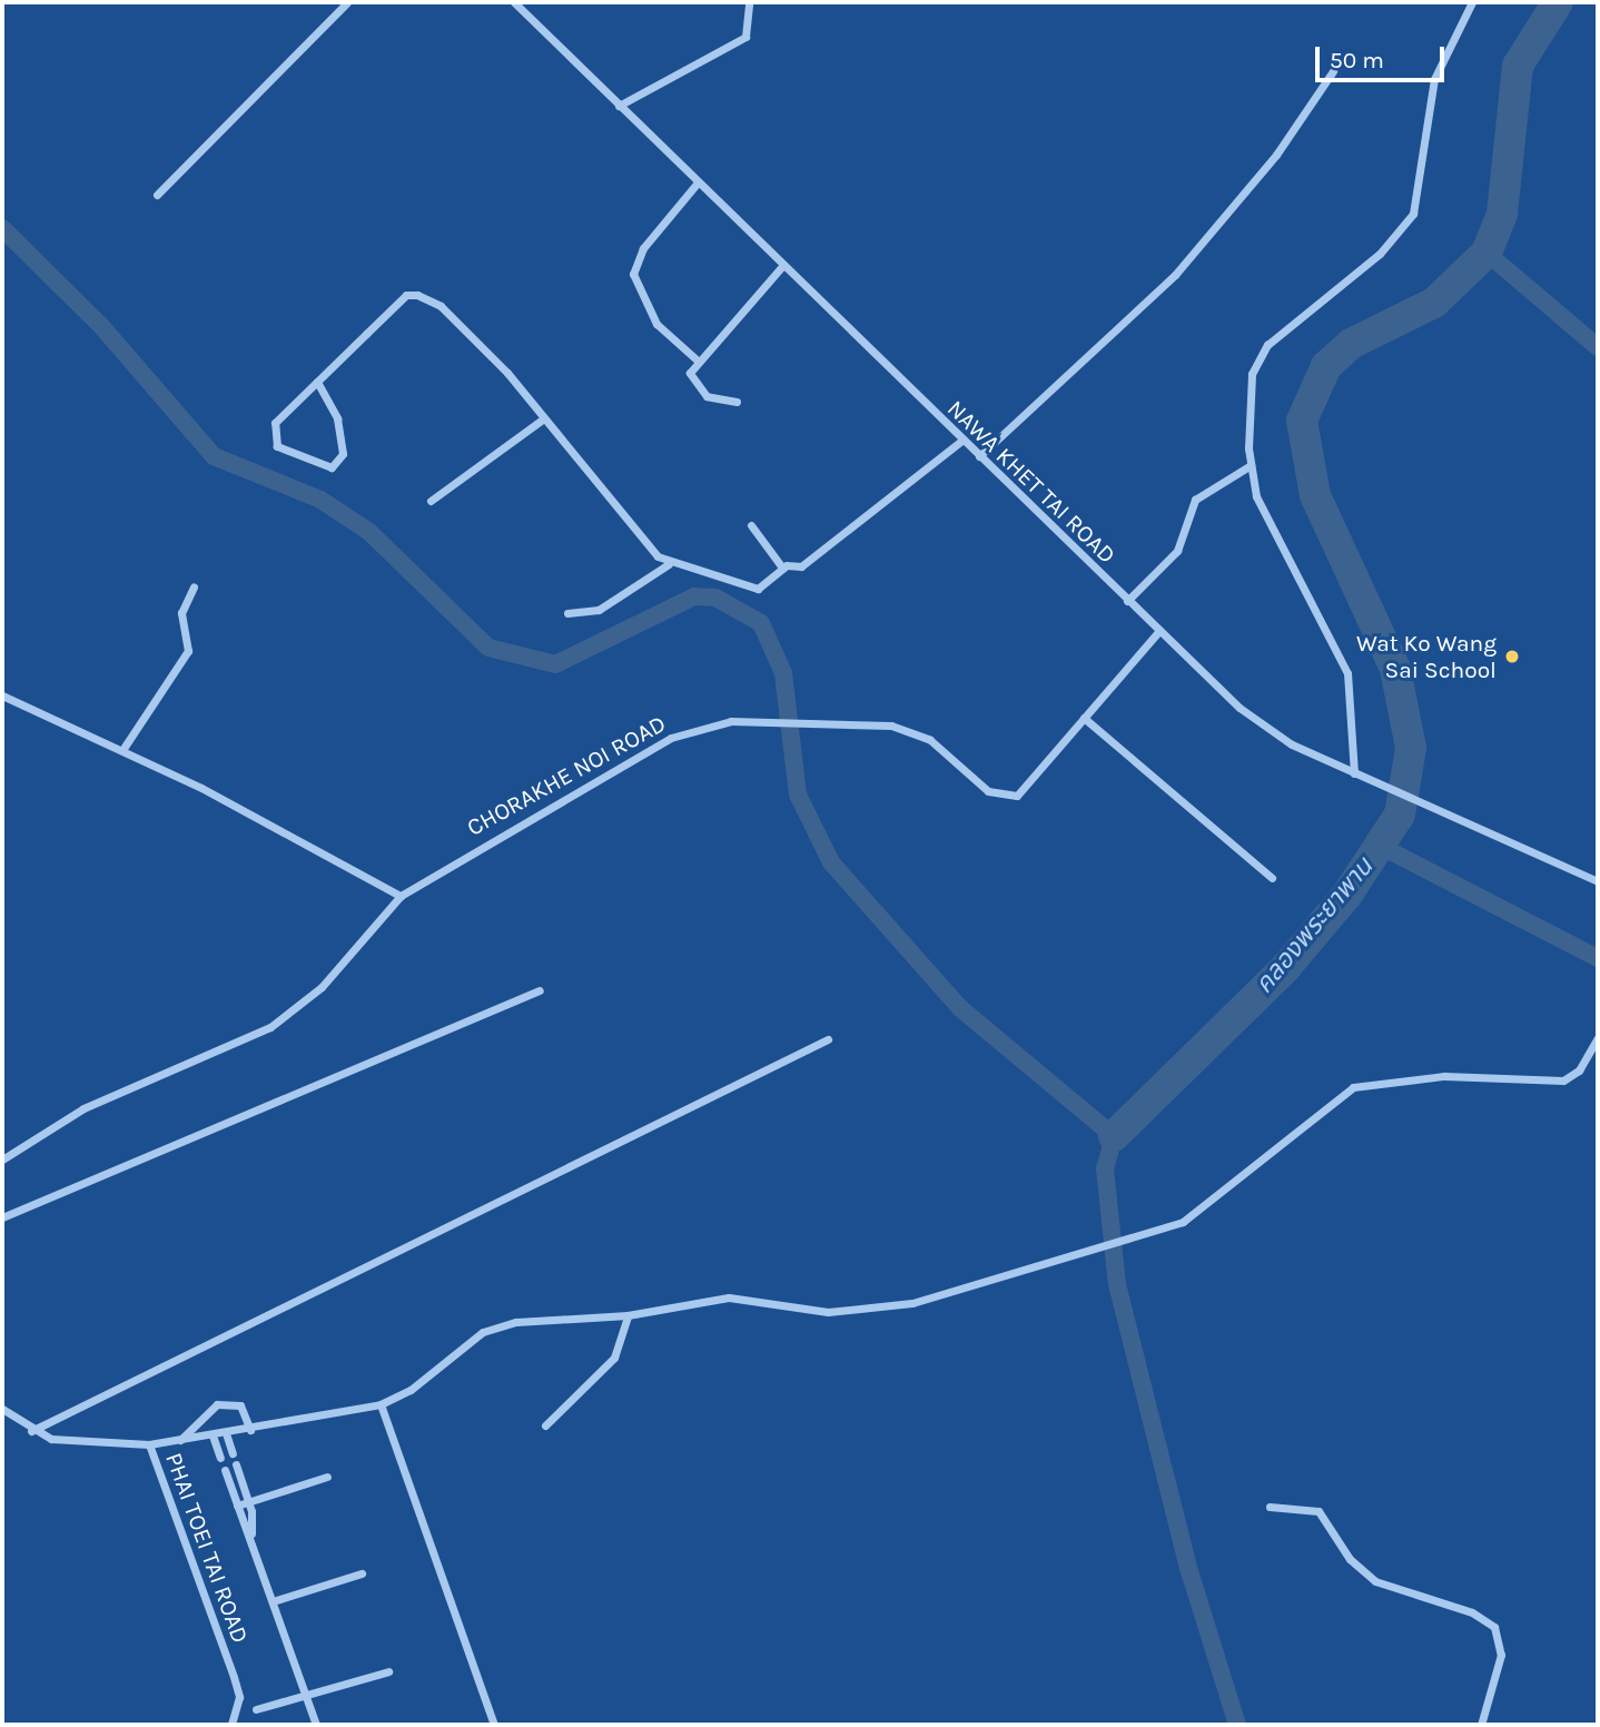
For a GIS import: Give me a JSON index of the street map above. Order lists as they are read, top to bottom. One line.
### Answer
{"streets":{"street":["NAWA KHET TAI ROAD","CHORAKHE NOI ROAD","PHAI TOEI TAI ROAD"]},"crossings":[["NAWA KHET TAI ROAD","CHORAKHE NOI ROAD"]],"water":["คลองพระยาพาน"],"places":["Wat Ko Wang Sai School"],"scale_bar":"50 m"}
